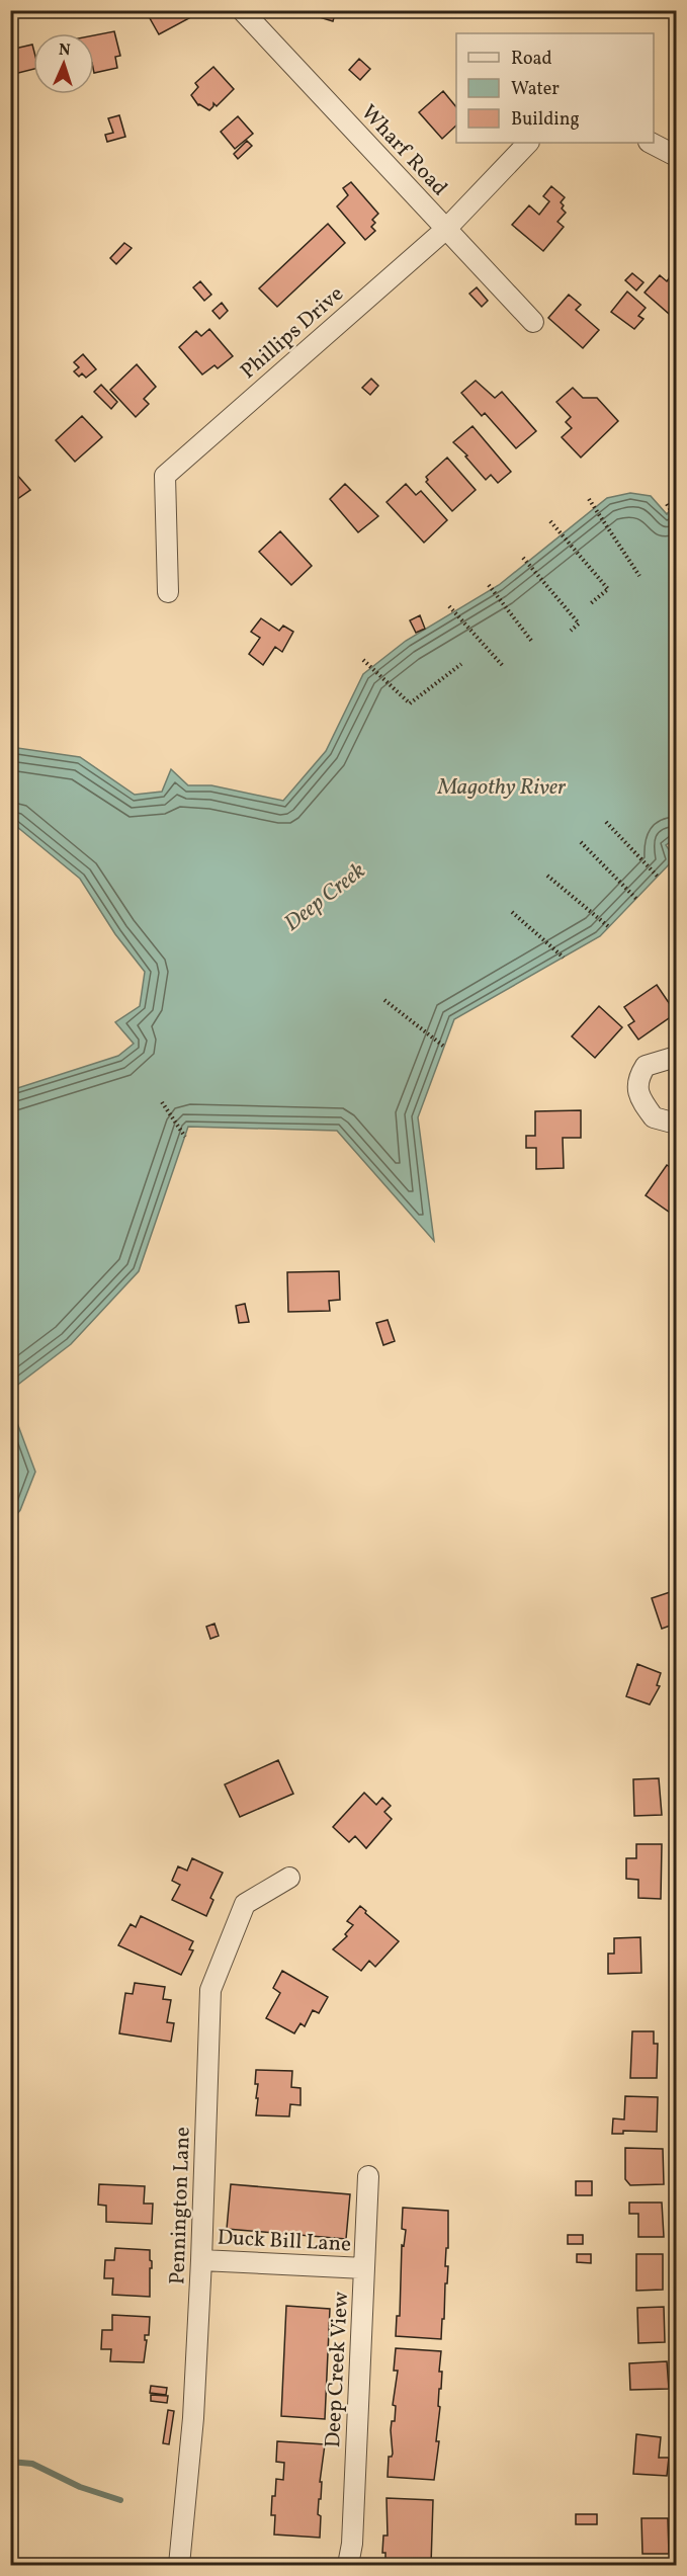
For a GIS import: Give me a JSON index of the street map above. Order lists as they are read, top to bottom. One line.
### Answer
{"streets":{"street":["Wharf Road","Phillips Drive","Pennington Lane","Duck Bill Lane","Deep Creek View"]},"crossings":[["Wharf Road","Phillips Drive"],["Pennington Lane","Duck Bill Lane"],["Duck Bill Lane","Deep Creek View"]],"water":["Magothy River","Deep Creek"],"legend":["Road","Water","Building"],"north":"top"}
